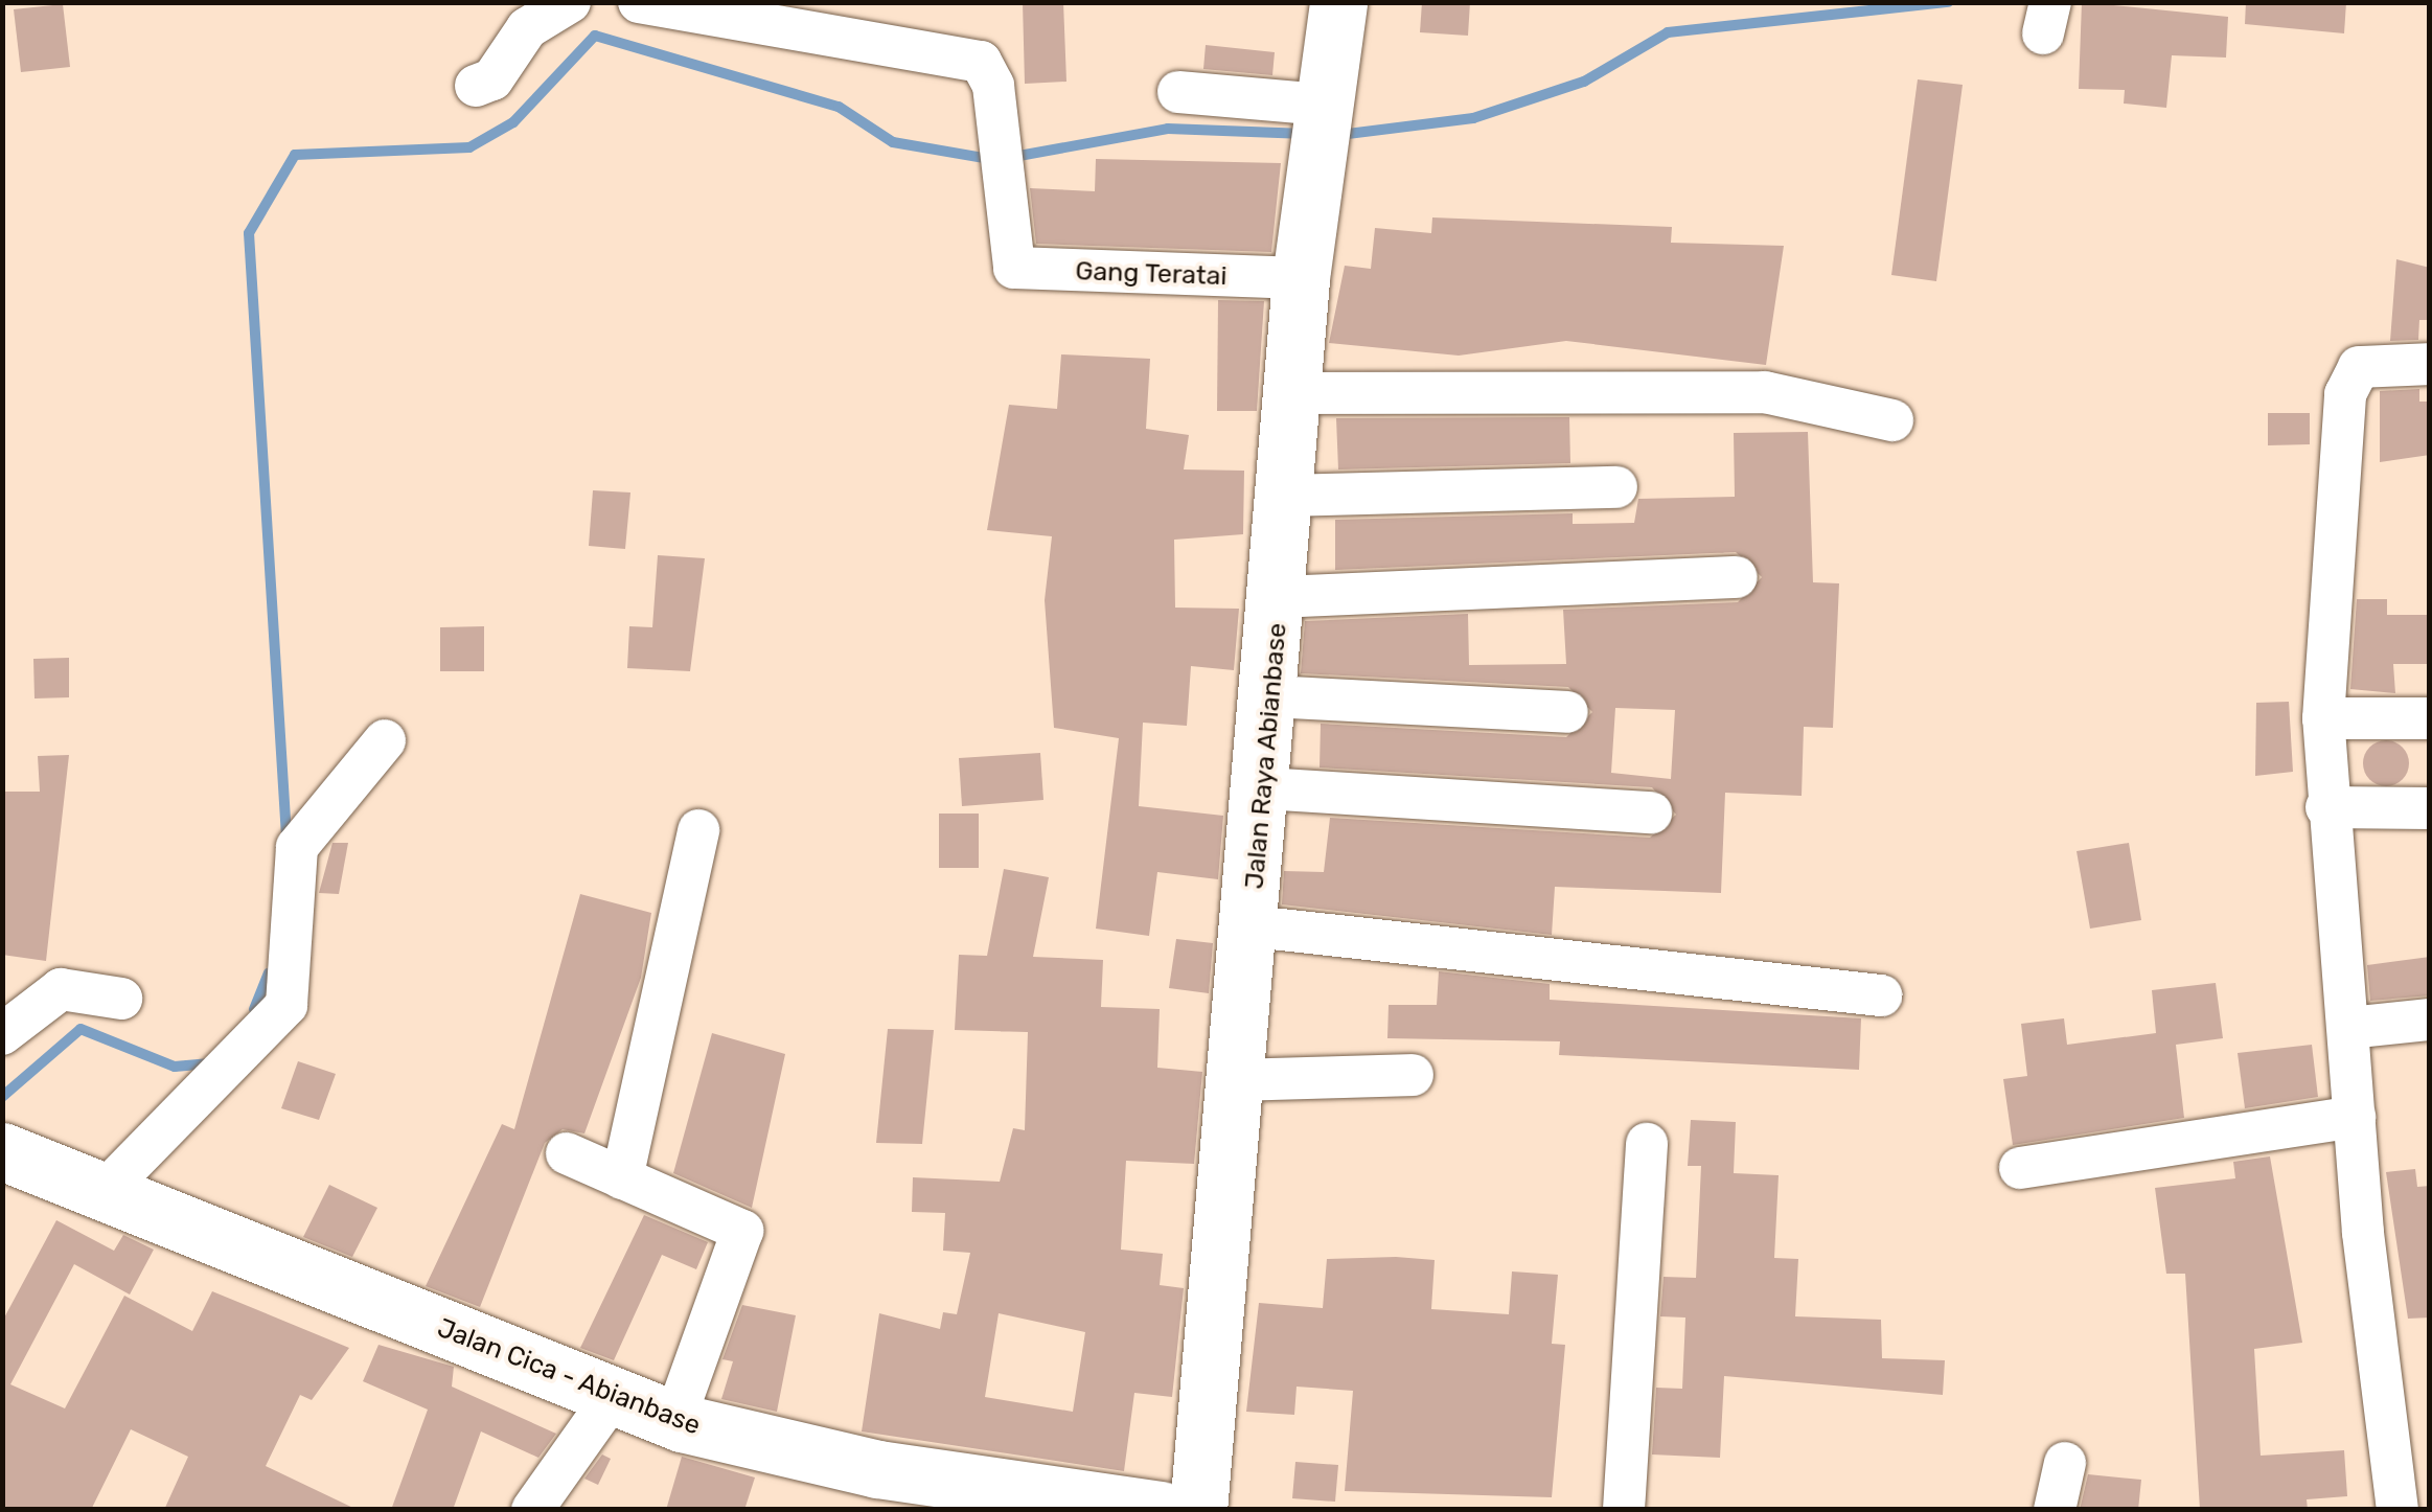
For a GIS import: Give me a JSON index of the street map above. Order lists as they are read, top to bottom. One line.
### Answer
{"streets":{"main road":["Jalan Raya Abianbase","Jalan Cica - Abianbase"],"street":["Gang Teratai"]},"crossings":[["Gang Teratai","Jalan Raya Abianbase"]]}
